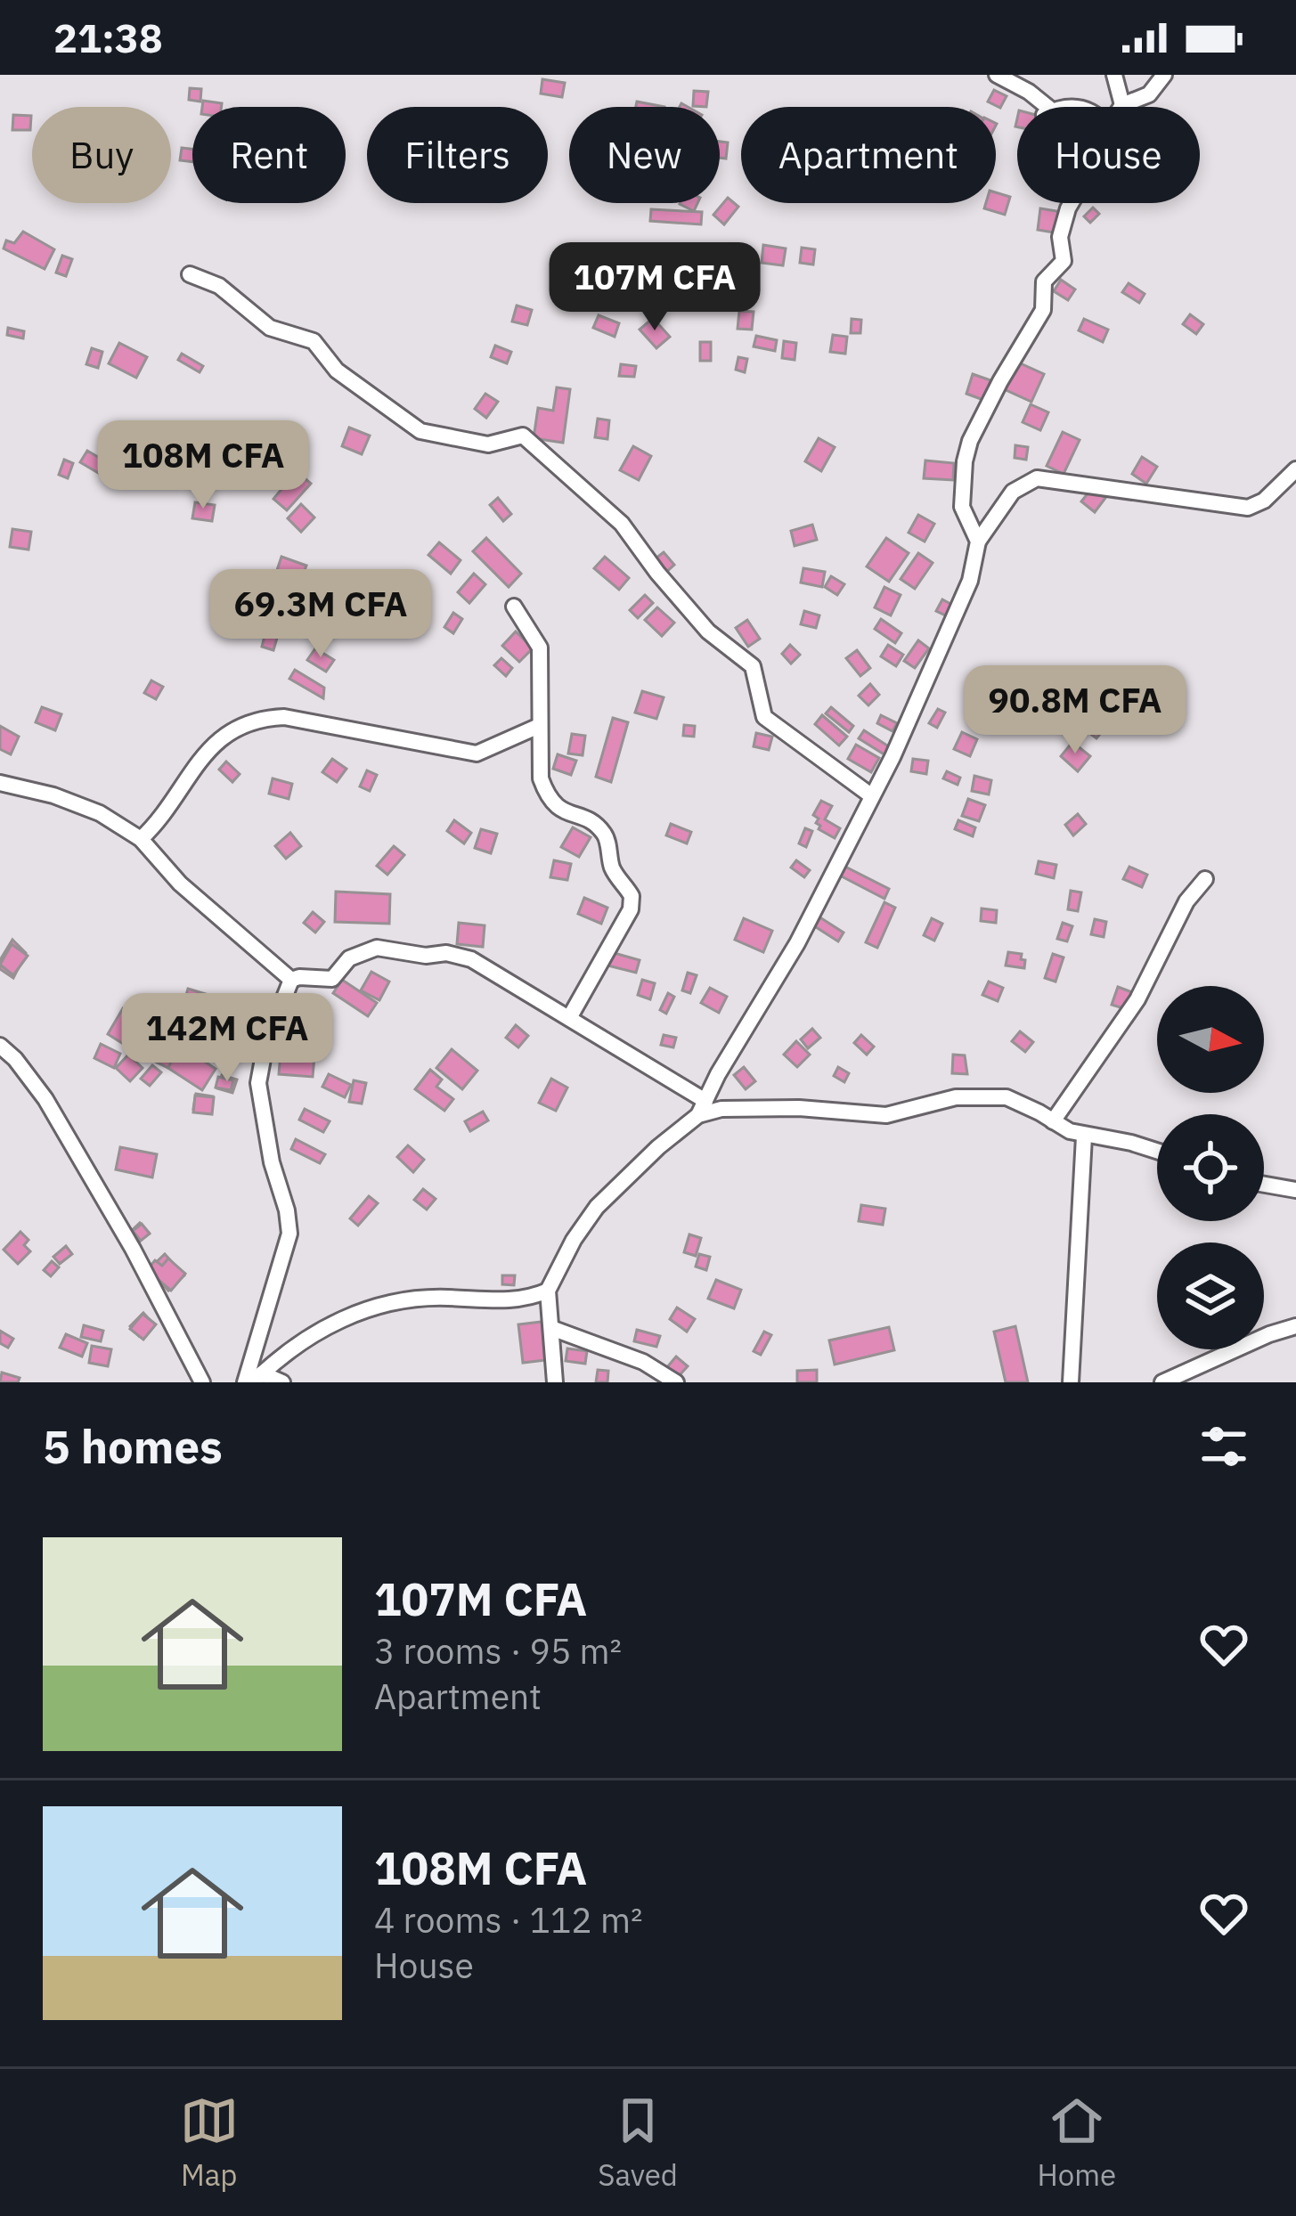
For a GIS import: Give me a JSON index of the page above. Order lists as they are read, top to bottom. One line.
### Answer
{"north":"right","page":{"status":"21:38","chip":["Buy","Rent","Filters","New","Apartment","House"],"price":["107M CFA","108M CFA","69.3M CFA","90.8M CFA","142M CFA"],"heading":"5 homes","list":[{"name":"107M CFA","note":"3 rooms · 95 m² · Apartment"},{"name":"108M CFA","note":"4 rooms · 112 m² · House"}],"tabs":["Map","Saved","Home"]}}
